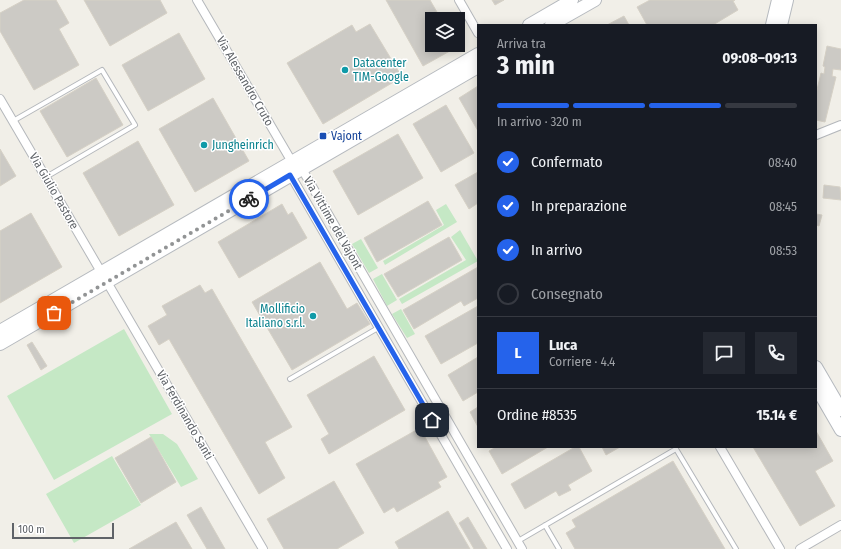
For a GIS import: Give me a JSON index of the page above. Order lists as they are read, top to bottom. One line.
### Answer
{"streets":{"street":["Via Alessandro Cruto","Via Giulio Pastore","Via Vittime del Vajont","Via Ferdinando Santi"]},"crossings":[["Via Alessandro Cruto","Via Vittime del Vajont"],["Via Giulio Pastore","Via Ferdinando Santi"]],"places":{"other":["Datacenter TIM-Google","Jungheinrich","Mollificio Italiano s.r.l."],"transit":["Vajont"]},"scale_bar":"100 m","page":{"heading":["3 min","Arriva tra","09:08–09:13"],"panel":["Luca","Corriere · 4.4","Ordine #8535","15.14 €"],"bar":"In arrivo · 320 m","list":[["Confermato","08:40"],["In preparazione","08:45"],["In arrivo","08:53"],"Consegnato"],"round":"L","scale":"100 m"}}
